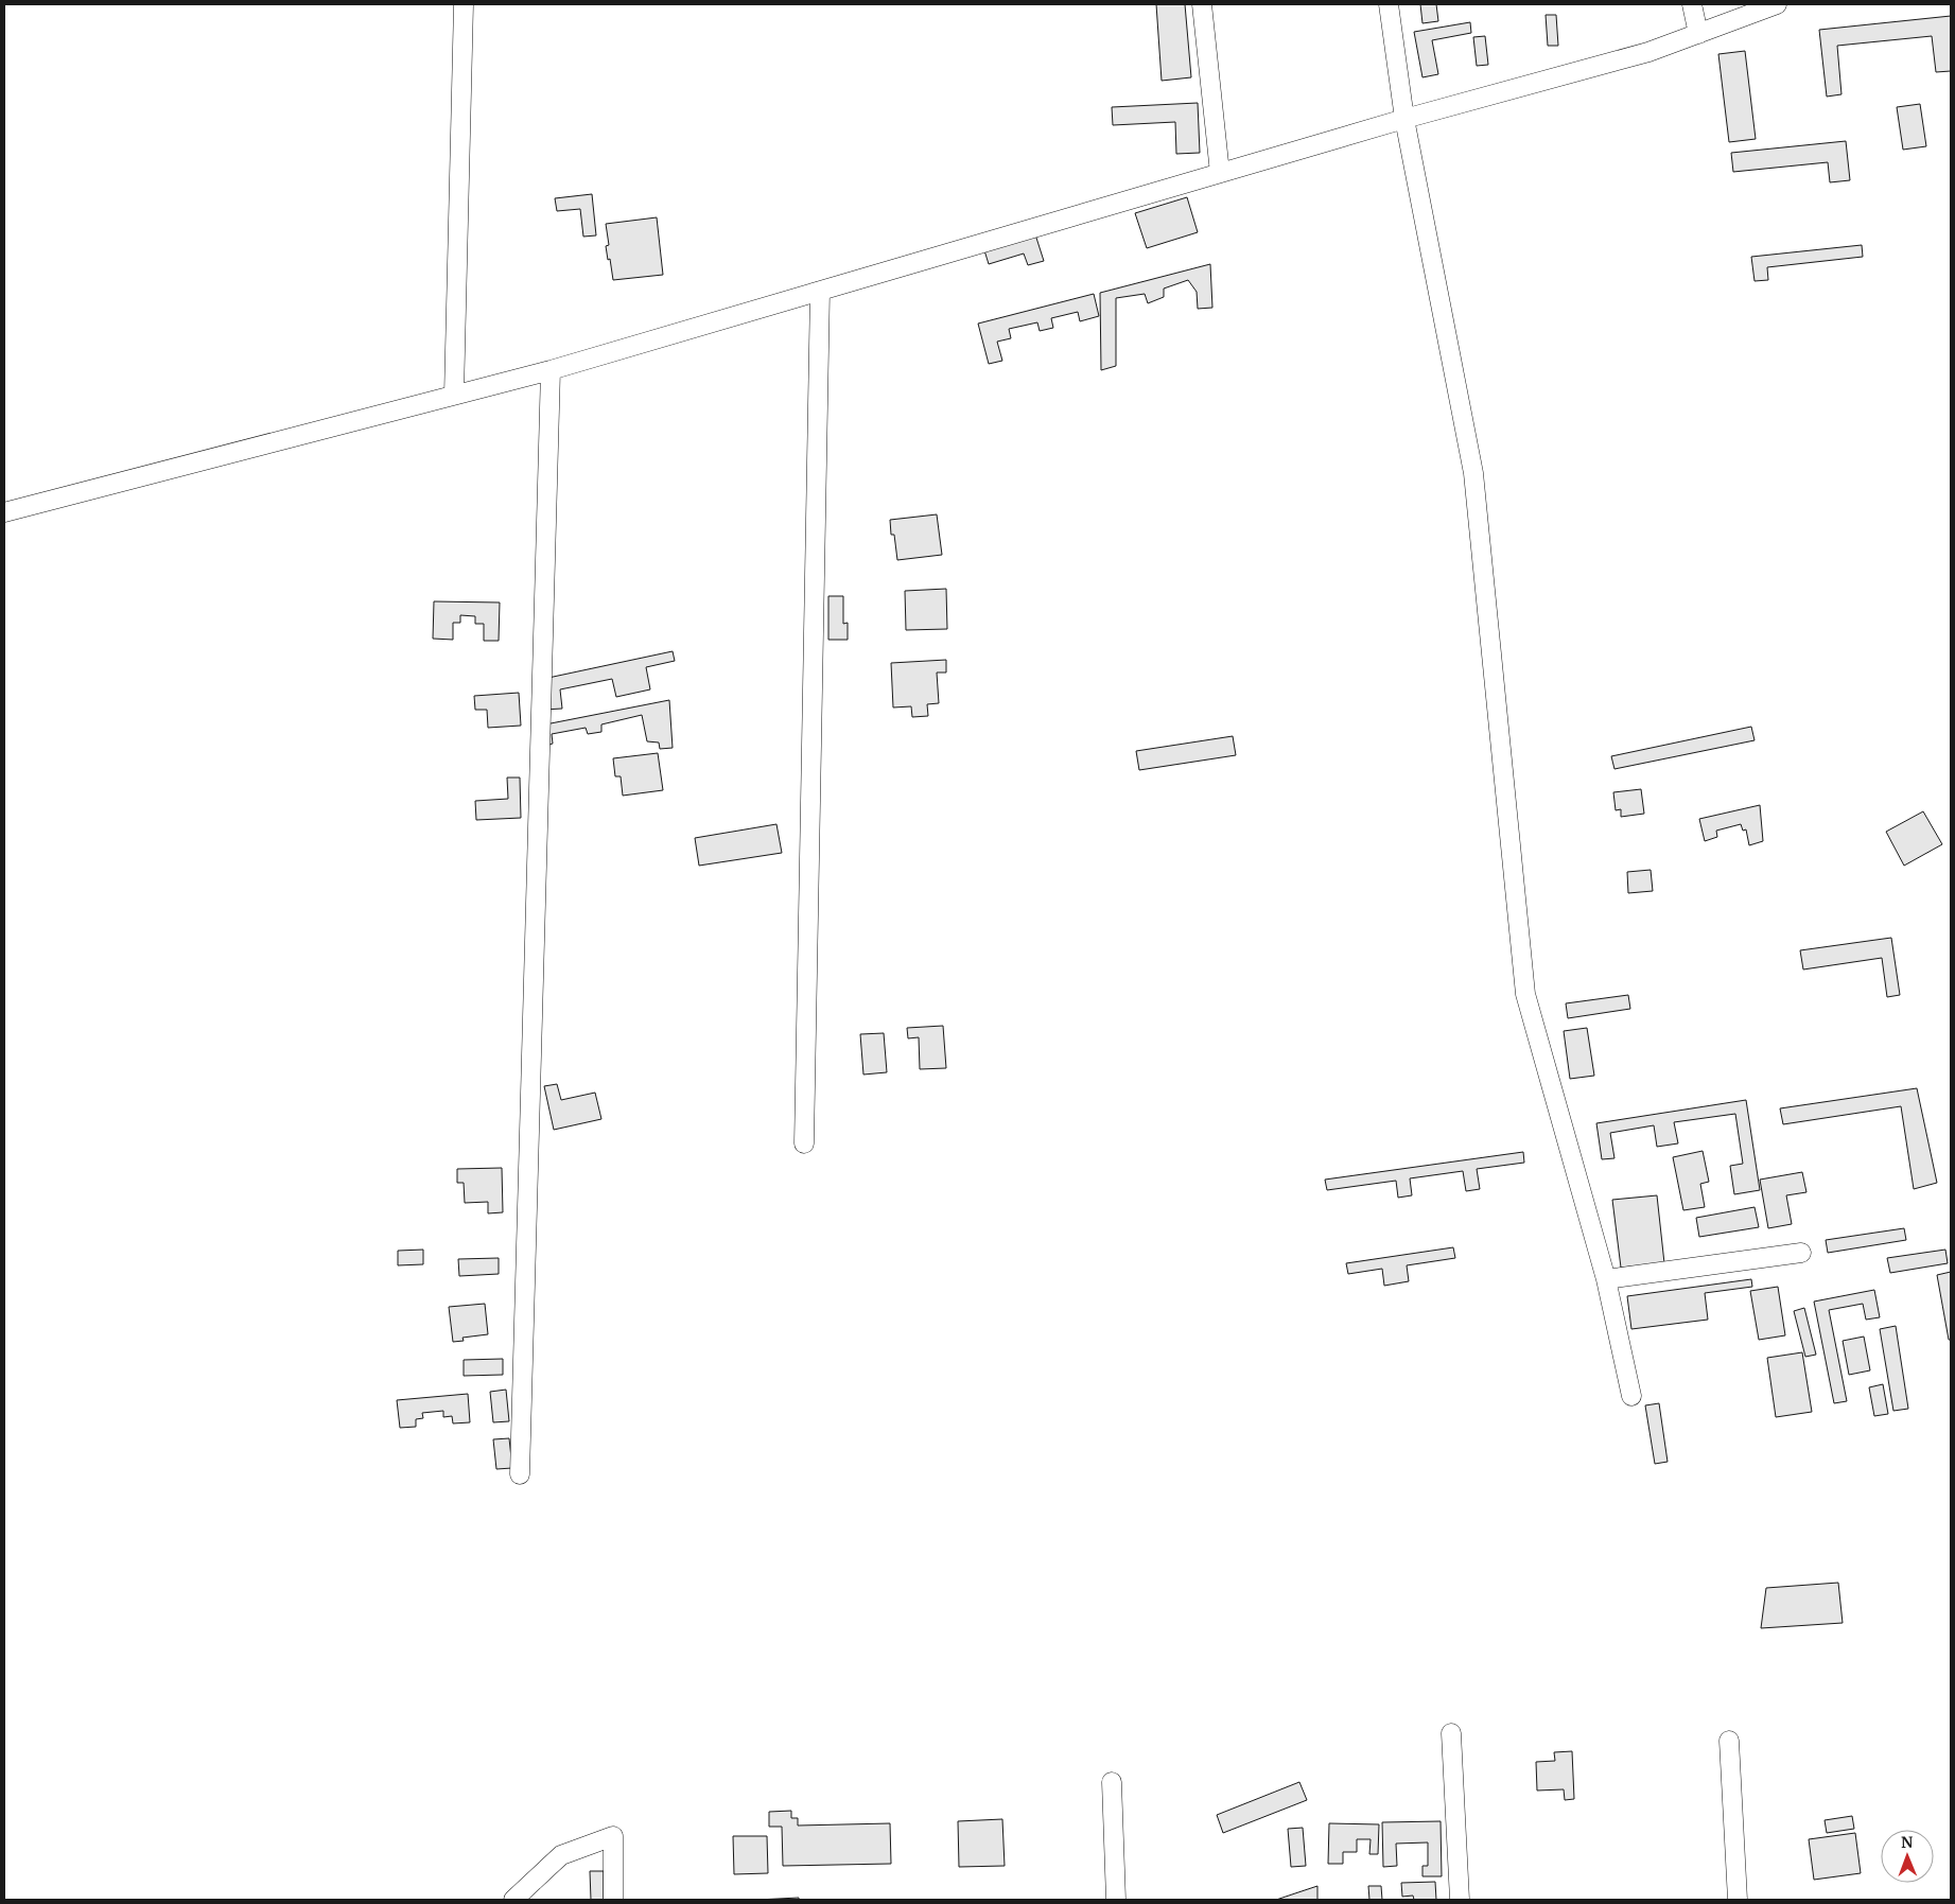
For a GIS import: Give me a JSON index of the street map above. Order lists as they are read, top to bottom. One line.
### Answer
{"north":"top"}
